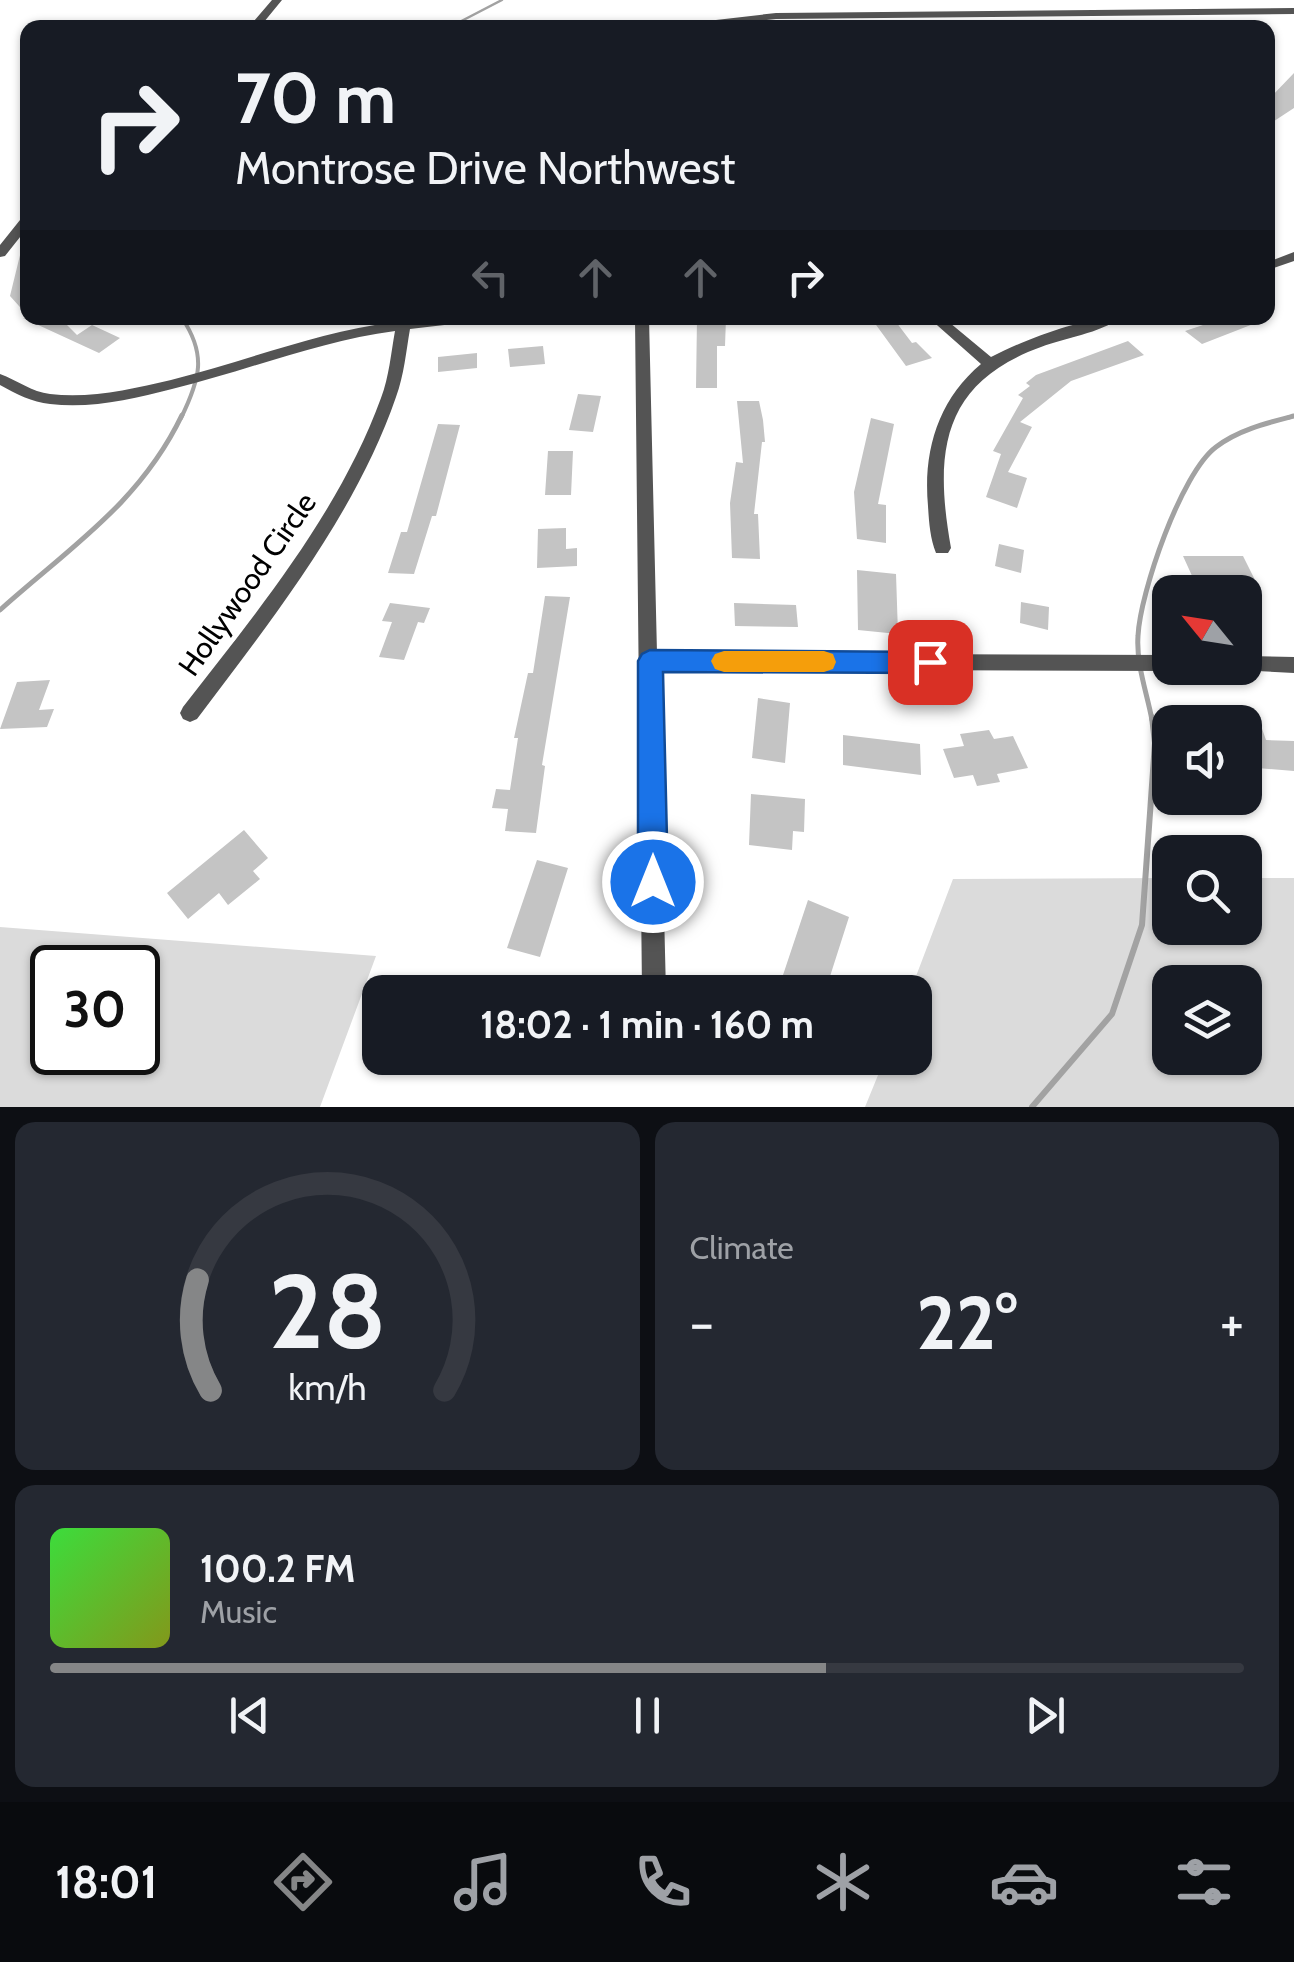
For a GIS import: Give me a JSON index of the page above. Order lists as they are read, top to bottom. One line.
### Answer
{"streets":{"street":["Hollywood Circle"]},"north":"top left","page":{"turn":["70 m","Montrose Drive Northwest"],"limit":"30","trip":"18:02 · 1 min · 160 m","tile":"Climate","heat":["−","22°","+"],"song":["100.2 FM","Music"],"tabs":"18:01","gauge":["28","km/h"]}}
